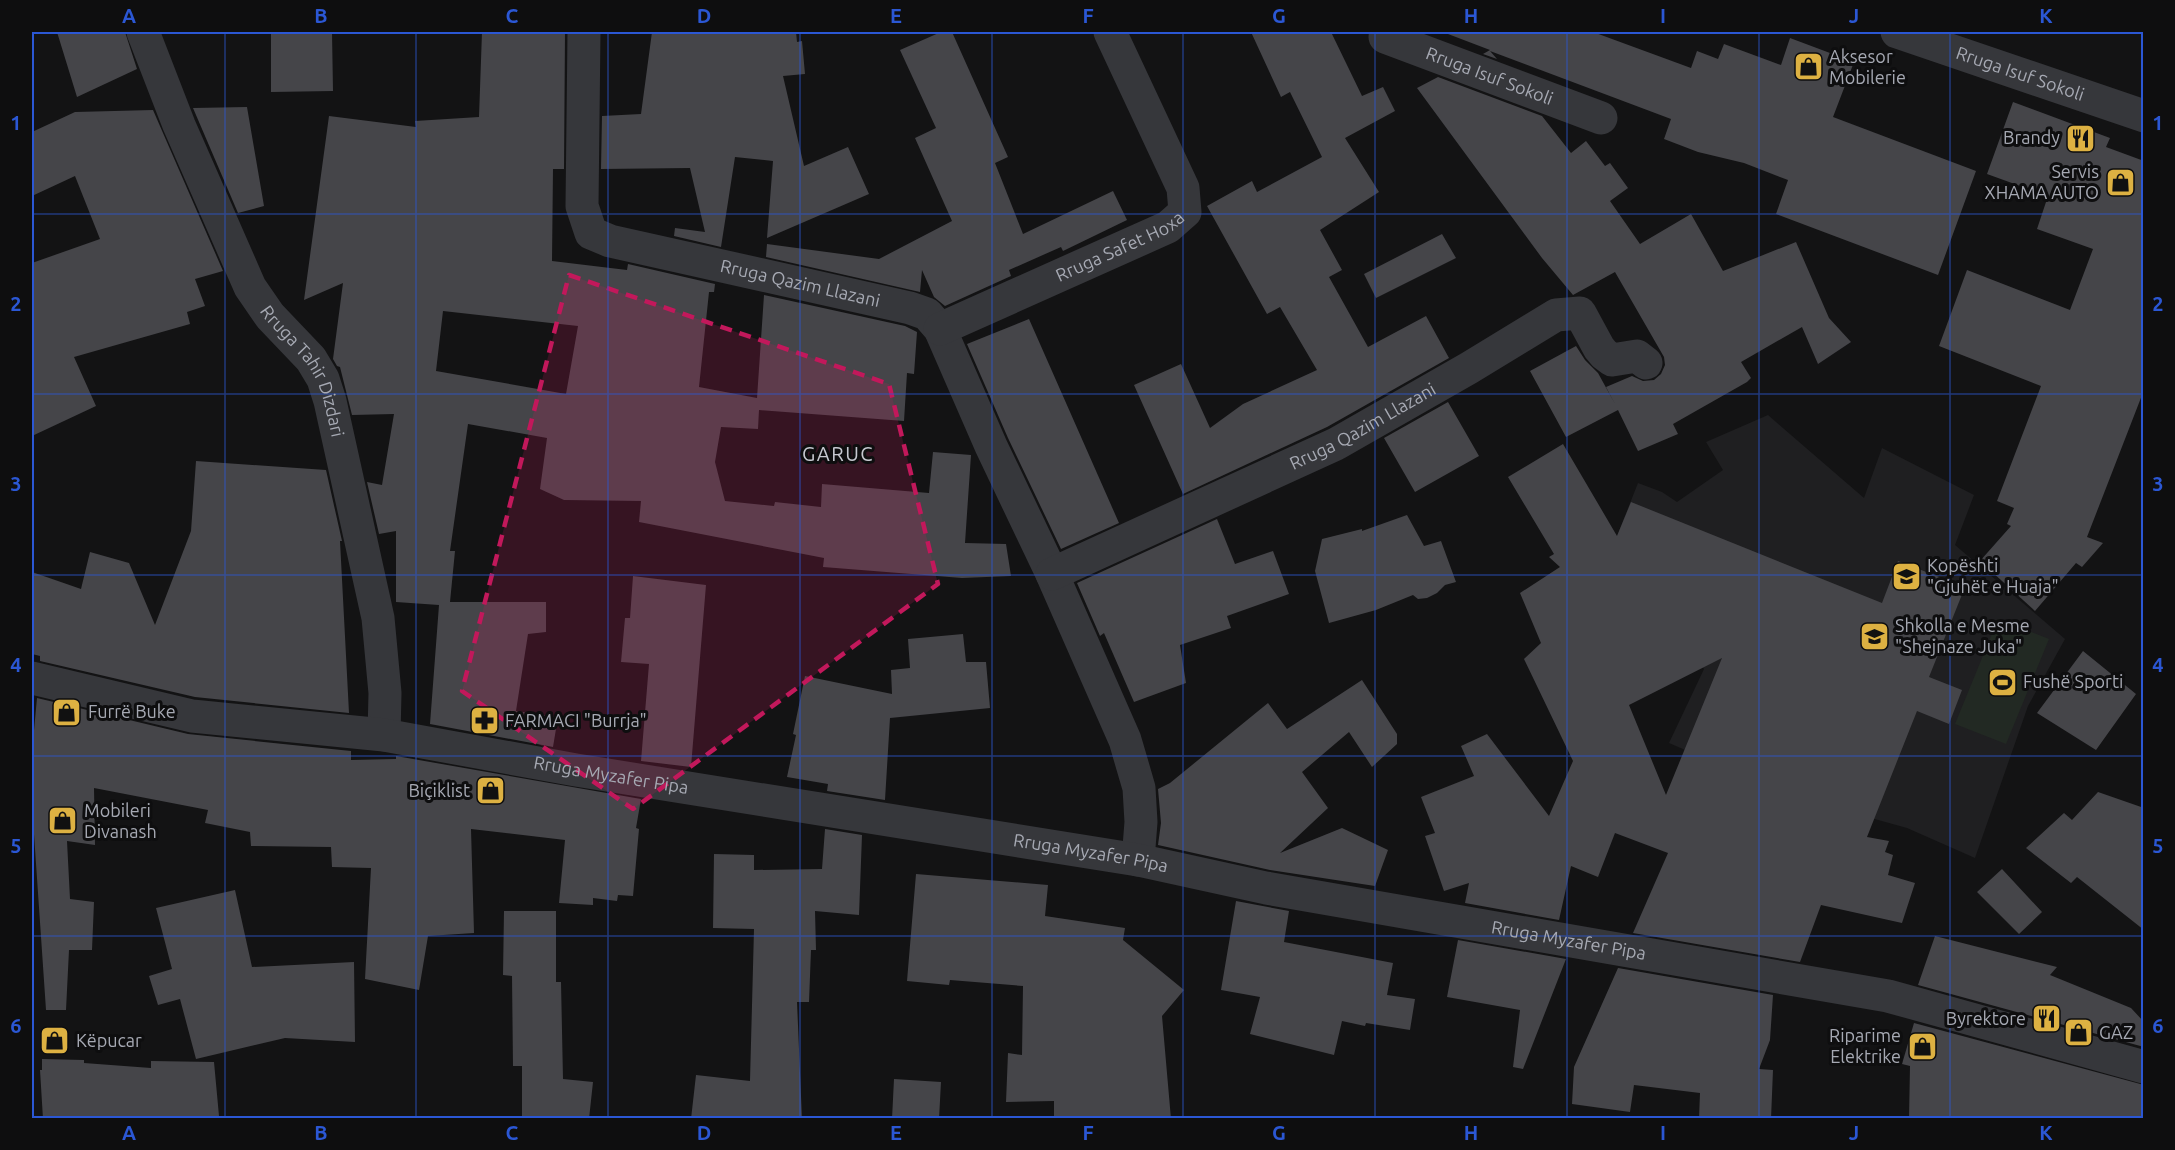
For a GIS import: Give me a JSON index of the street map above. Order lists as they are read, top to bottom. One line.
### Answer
{"streets":{"street":["Rruga Isuf Sokoli","Rruga Safet Hoxa","Rruga Qazim Llazani","Rruga Tahir Dizdari","Rruga Myzafer Pipa"]},"crossings":[["Rruga Safet Hoxa","Rruga Qazim Llazani"],["Rruga Qazim Llazani","Rruga Myzafer Pipa"],["Rruga Tahir Dizdari","Rruga Myzafer Pipa"]],"districts":["GARUC"],"places":{"shop":["Aksesor Mobilerie","Servis XHAMA AUTO","Furrë Buke","Biçiklist","Mobileri Divanash","GAZ","Këpucar","Riparime Elektrike"],"restaurant":["Brandy","Byrektore"],"school or university":["Kopështi \"Gjuhët e Huaja\"","Shkolla e Mesme \"Shejnaze Juka\""],"sports":["Fushë Sporti"],"pharmacy":["FARMACI \"Burrja\""]},"grid":{"columns":["A","B","C","D","E","F","G","H","I","J","K"],"rows":["1","2","3","4","5","6"]}}
